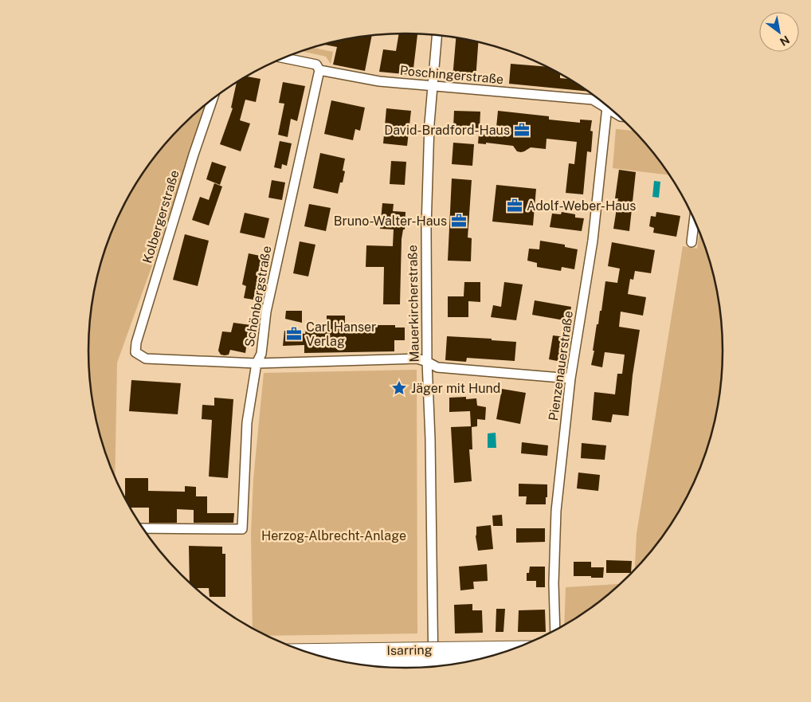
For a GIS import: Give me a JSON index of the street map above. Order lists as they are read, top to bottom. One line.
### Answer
{"streets":{"highway":["Isarring"],"street":["Poschingerstraße","Kolbergerstraße","Schönbergstraße","Mauerkircherstraße","Pienzenauerstraße"]},"crossings":[["Poschingerstraße","Schönbergstraße"],["Poschingerstraße","Mauerkircherstraße"],["Kolbergerstraße","Schönbergstraße"]],"parks":["Herzog-Albrecht-Anlage"],"places":{"office":["David-Bradford-Haus","Adolf-Weber-Haus","Bruno-Walter-Haus","Carl Hanser Verlag"],"place":["Jäger mit Hund"]},"north":"bottom right"}
